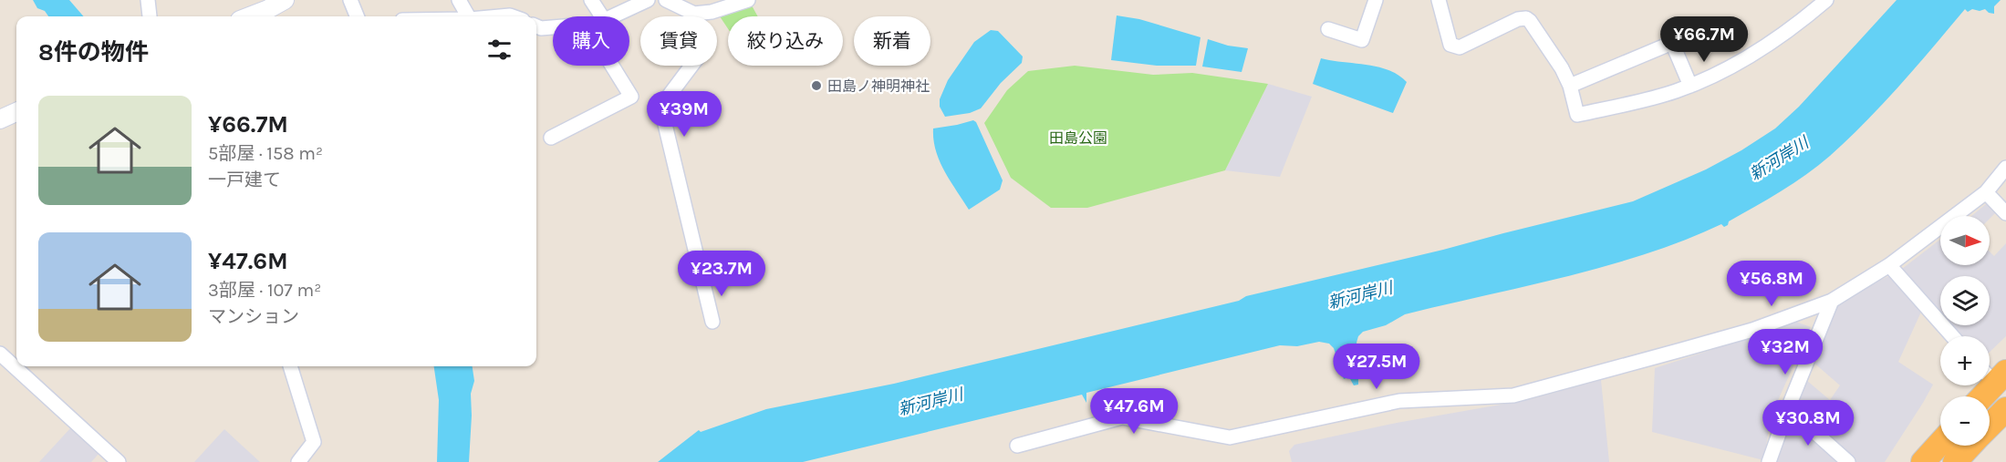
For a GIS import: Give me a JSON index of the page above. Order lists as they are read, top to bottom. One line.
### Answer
{"water":["新河岸川"],"parks":["田島公園"],"places":["田島ノ神明神社"],"north":"right","page":{"price":["¥66.7M","¥39M","¥23.7M","¥56.8M","¥32M","¥27.5M","¥47.6M","¥30.8M"],"chip":["購入","賃貸","絞り込み","新着"],"heading":"8件の物件","list":[{"name":"¥66.7M","note":"5部屋 · 158 m² · 一戸建て"},{"name":"¥47.6M","note":"3部屋 · 107 m² · マンション"}],"map_buttons":["+","−"]}}
